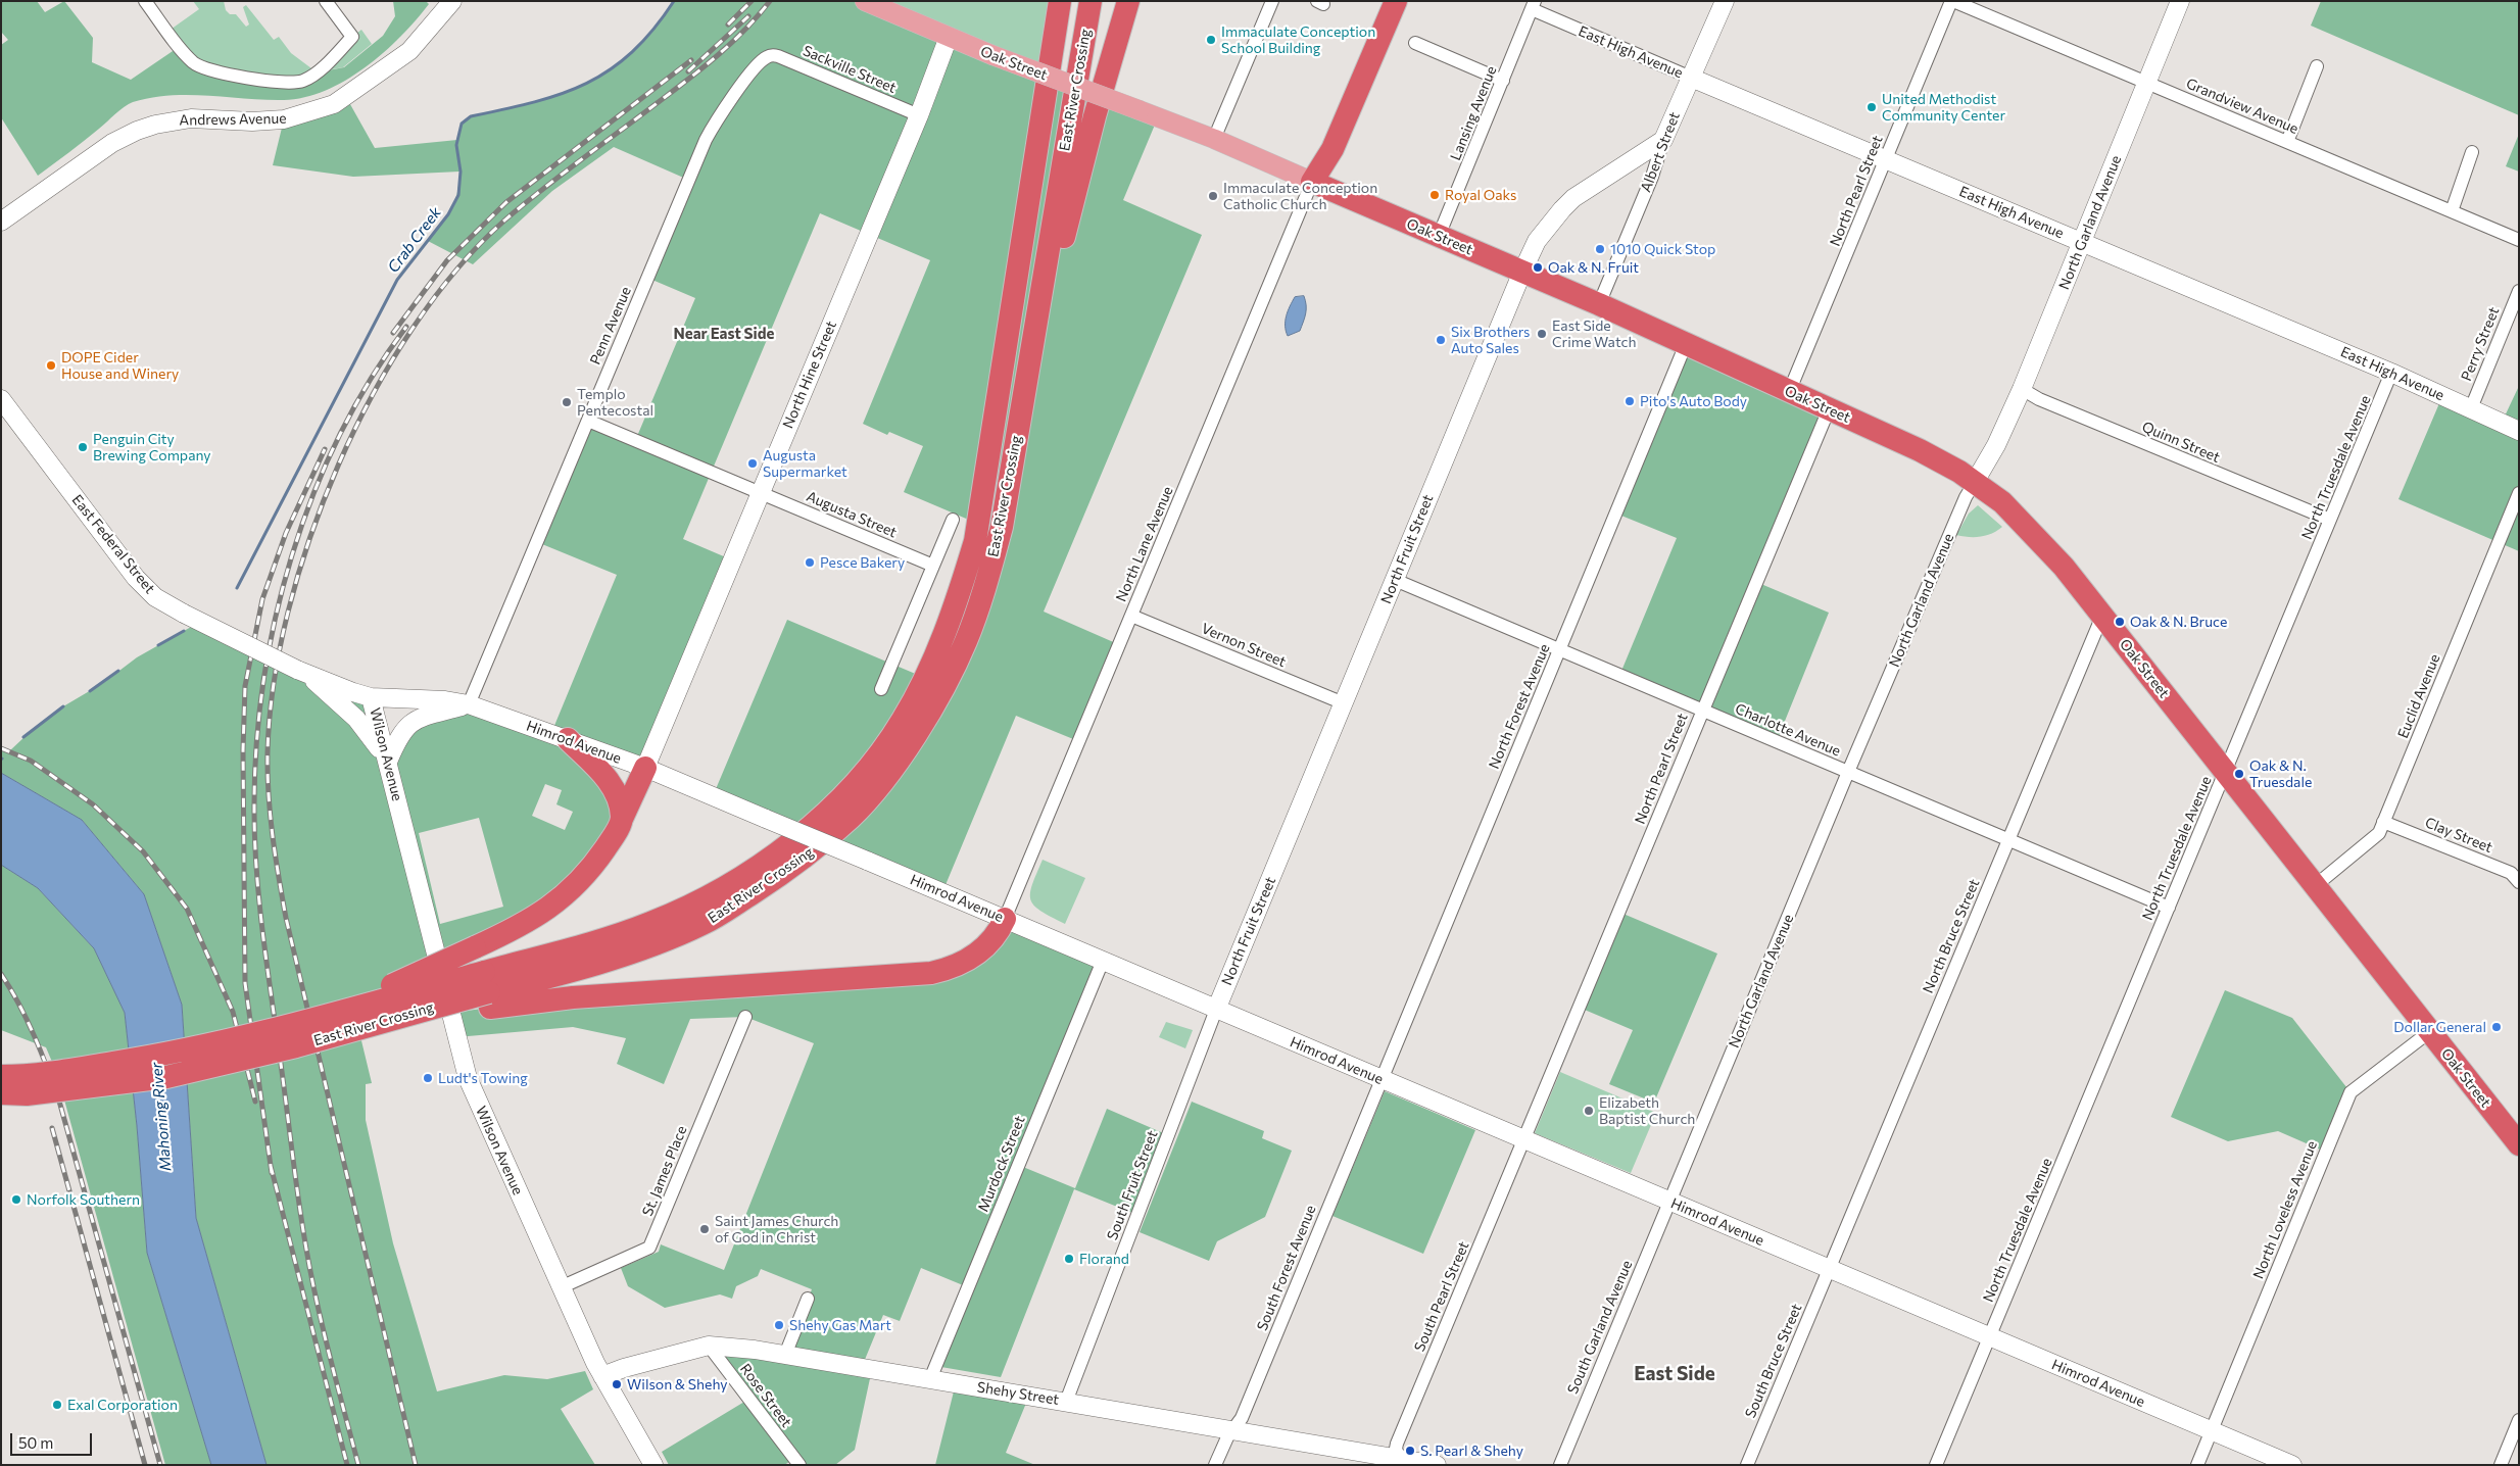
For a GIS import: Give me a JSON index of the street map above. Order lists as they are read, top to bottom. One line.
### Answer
{"streets":{"highway":["Oak Street","East River Crossing"],"main road":["East High Avenue","Andrews Avenue","Albert Street","North Garland Avenue","North Hine Street","East Federal Street","North Fruit Street","Himrod Avenue","Wilson Avenue","Shehy Street"],"street":["Sackville Street","Grandview Avenue","Lansing Avenue","North Pearl Street","Penn Avenue","Perry Street","Quinn Street","North Truesdale Avenue","Augusta Street","North Lane Avenue","Vernon Street","Euclid Avenue","North Forest Avenue","Charlotte Avenue","Clay Street","North Bruce Street","Murdock Street","St. James Place","South Fruit Street","North Loveless Avenue","South Forest Avenue","South Pearl Street","South Garland Avenue","South Bruce Street","Rose Street"]},"crossings":[["East High Avenue","Lansing Avenue"],["East High Avenue","Albert Street"],["East High Avenue","North Pearl Street"],["East High Avenue","North Garland Avenue"],["East High Avenue","Perry Street"],["East High Avenue","North Truesdale Avenue"],["Oak Street","Lansing Avenue"],["Oak Street","Albert Street"],["Oak Street","North Pearl Street"],["Oak Street","North Garland Avenue"],["Oak Street","North Hine Street"],["Oak Street","North Truesdale Avenue"],["Oak Street","North Lane Avenue"],["Oak Street","North Fruit Street"],["Oak Street","Euclid Avenue"],["Oak Street","North Forest Avenue"],["Oak Street","North Bruce Street"],["Oak Street","North Loveless Avenue"],["Sackville Street","Penn Avenue"],["Sackville Street","North Hine Street"],["Grandview Avenue","North Pearl Street"],["Grandview Avenue","North Garland Avenue"],["Albert Street","North Fruit Street"],["North Pearl Street","Charlotte Avenue"],["North Pearl Street","Himrod Avenue"],["North Pearl Street","South Pearl Street"],["North Garland Avenue","Quinn Street"],["North Garland Avenue","Charlotte Avenue"],["North Garland Avenue","Himrod Avenue"],["North Garland Avenue","South Garland Avenue"],["Penn Avenue","Augusta Street"],["Penn Avenue","Himrod Avenue"],["North Hine Street","Augusta Street"],["North Hine Street","Himrod Avenue"],["Quinn Street","North Truesdale Avenue"],["North Truesdale Avenue","Charlotte Avenue"],["North Truesdale Avenue","Himrod Avenue"],["East Federal Street","Himrod Avenue"],["East Federal Street","Wilson Avenue"],["North Lane Avenue","Vernon Street"],["North Lane Avenue","Himrod Avenue"],["North Fruit Street","Vernon Street"],["North Fruit Street","Charlotte Avenue"],["North Fruit Street","Himrod Avenue"],["North Fruit Street","South Fruit Street"],["Euclid Avenue","Clay Street"],["North Forest Avenue","Charlotte Avenue"],["North Forest Avenue","Himrod Avenue"],["North Forest Avenue","South Forest Avenue"],["Charlotte Avenue","North Bruce Street"],["Himrod Avenue","Wilson Avenue"],["Himrod Avenue","North Bruce Street"],["Himrod Avenue","Murdock Street"],["Himrod Avenue","South Fruit Street"],["Himrod Avenue","North Loveless Avenue"],["Himrod Avenue","South Forest Avenue"],["Himrod Avenue","South Pearl Street"],["Himrod Avenue","South Garland Avenue"],["Himrod Avenue","South Bruce Street"],["Wilson Avenue","St. James Place"],["Wilson Avenue","Shehy Street"],["North Bruce Street","South Bruce Street"],["Murdock Street","Shehy Street"],["South Fruit Street","Shehy Street"],["South Forest Avenue","Shehy Street"],["South Pearl Street","Shehy Street"],["Shehy Street","Rose Street"]],"districts":["Near East Side","East Side"],"water":["Crab Creek","Mahoning River"],"places":["Immaculate Conception School Building","United Methodist Community Center","Royal Oaks","Immaculate Conception Catholic Church","1010 Quick Stop","Oak & N. Fruit","East Side Crime Watch","Six Brothers Auto Sales","DOPE Cider House and Winery","Pito's Auto Body","Templo Pentecostal","Penguin City Brewing Company","Augusta Supermarket","Pesce Bakery","Oak & N. Bruce","Oak & N. Truesdale","Dollar General","Ludt's Towing","Elizabeth Baptist Church","Norfolk Southern","Saint James Church of God in Christ","Florand","Shehy Gas Mart","Wilson & Shehy","Exal Corporation","S. Pearl & Shehy"],"scale_bar":"50 m"}
